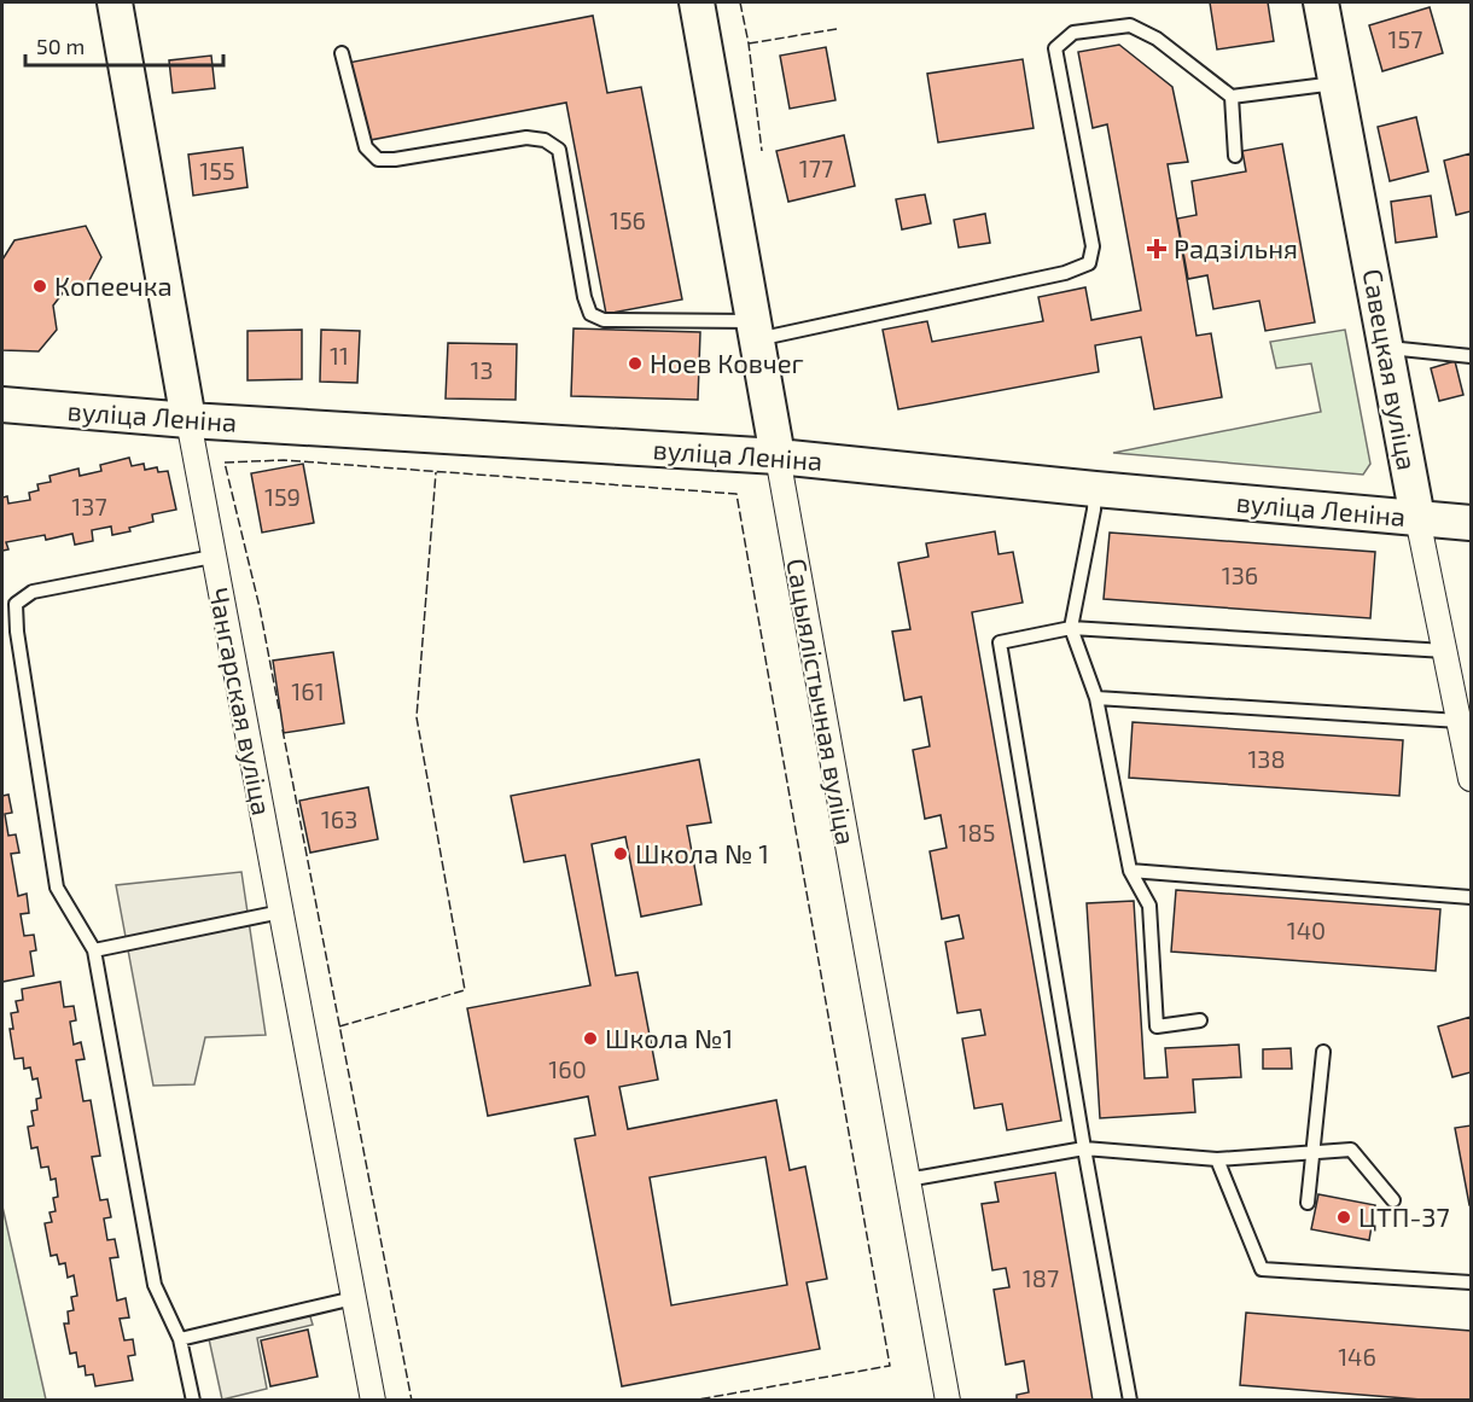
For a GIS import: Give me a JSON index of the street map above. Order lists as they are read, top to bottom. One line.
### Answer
{"streets":{"main road":["Савецкая вуліца","вуліца Леніна","Чангарская вуліца","Сацыялістычная вуліца"]},"crossings":[["Савецкая вуліца","вуліца Леніна"],["вуліца Леніна","Чангарская вуліца"],["вуліца Леніна","Сацыялістычная вуліца"]],"places":{"health":["Радзільня"],"other":["Копеечка","Ноев Ковчег","Школа № 1","Школа №1","ЦТП-37"]},"house_numbers":["157","177","155","156","11","13","159","137","136","161","138","163","185","140","160","187","146"],"scale_bar":"50 m"}
